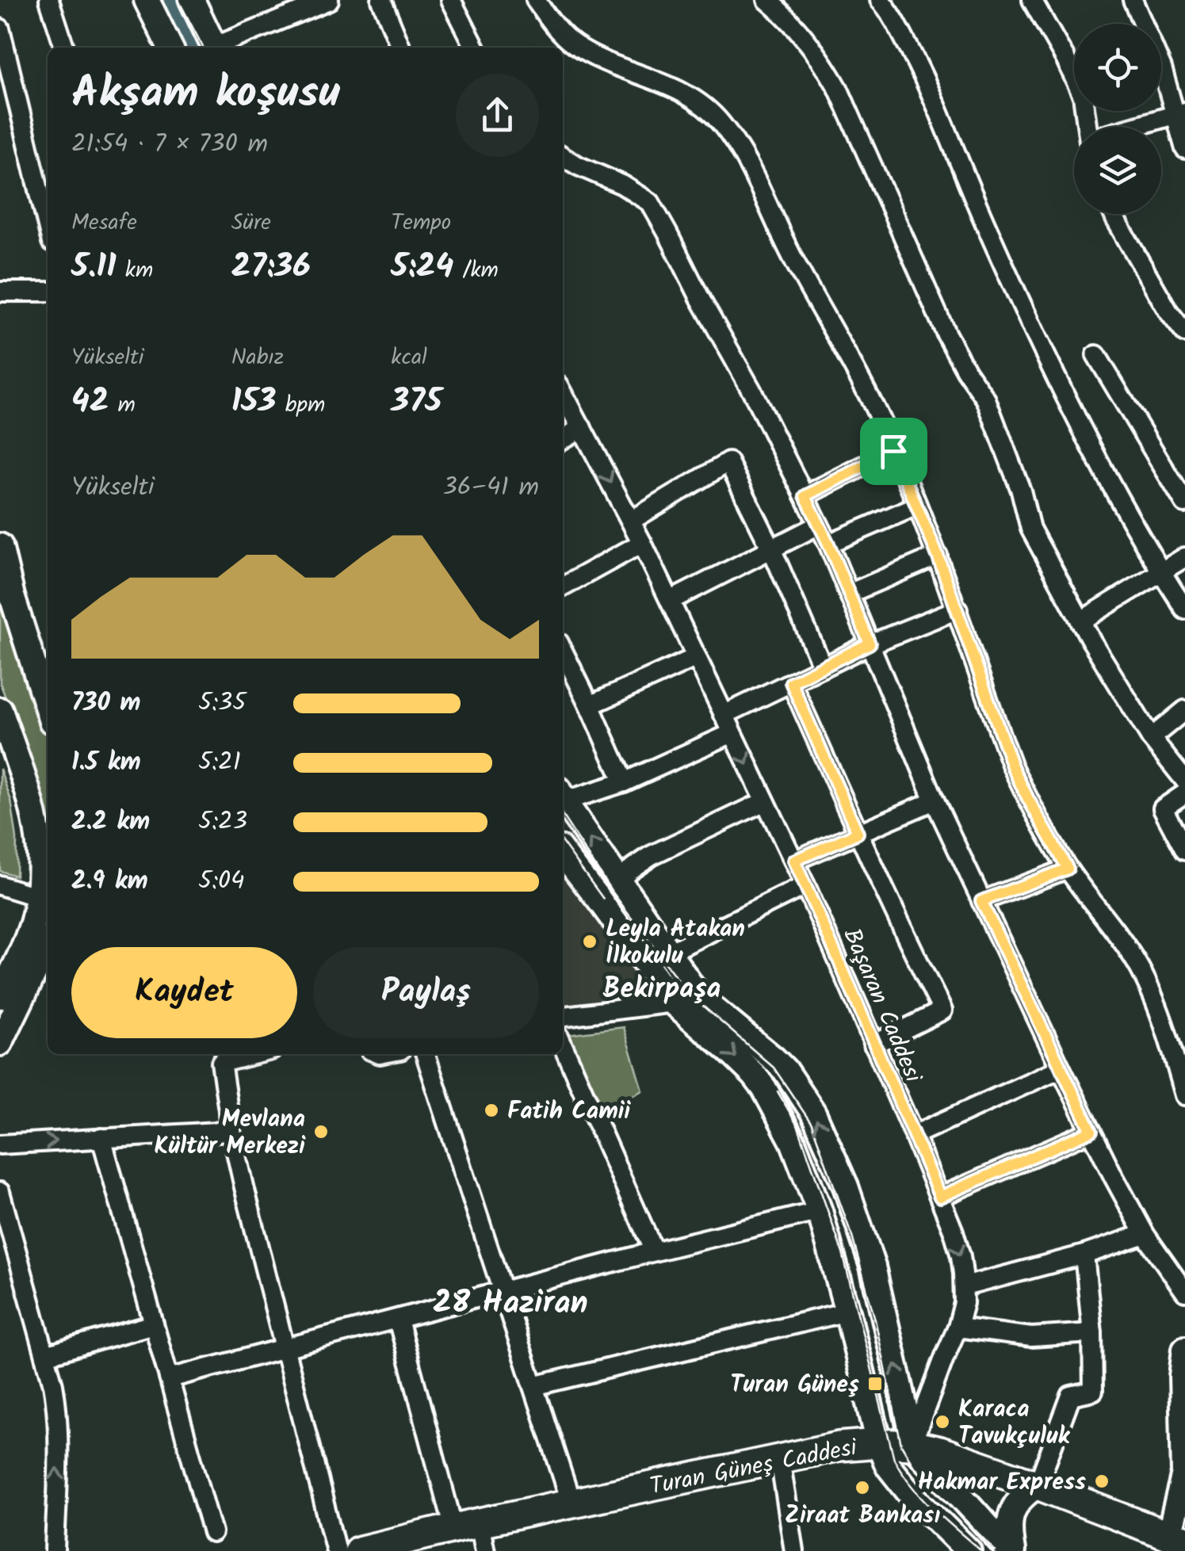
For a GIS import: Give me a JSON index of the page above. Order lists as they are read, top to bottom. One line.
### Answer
{"streets":{"main road":["Turan Güneş Caddesi"],"street":["Başaran Caddesi"]},"crossings":[["Başaran Caddesi","Turan Güneş Caddesi"]],"districts":["Bekirpaşa","28 Haziran"],"places":{"other":["Leyla Atakan İlkokulu","Fatih Camii","Mevlana Kültür Merkezi","Karaca Tavukçuluk","Hakmar Express","Ziraat Bankası"],"transit":["Turan Güneş"]},"page":{"heading":["Akşam koşusu","21:54 · 7 × 730 m"],"stats":[["Mesafe","5.11 km"],["Süre","27:36"],["Tempo","5:24 /km"],["Yükselti","42 m"],["Nabız","153 bpm"],["kcal","375"]],"chart":["Yükselti","36–41 m"],"list":[{"name":"730 m","note":"5:35"},{"name":"1.5 km","note":"5:21"},{"name":"2.2 km","note":"5:23"},{"name":"2.9 km","note":"5:04"}],"buttons":["Kaydet","Paylaş"]}}
